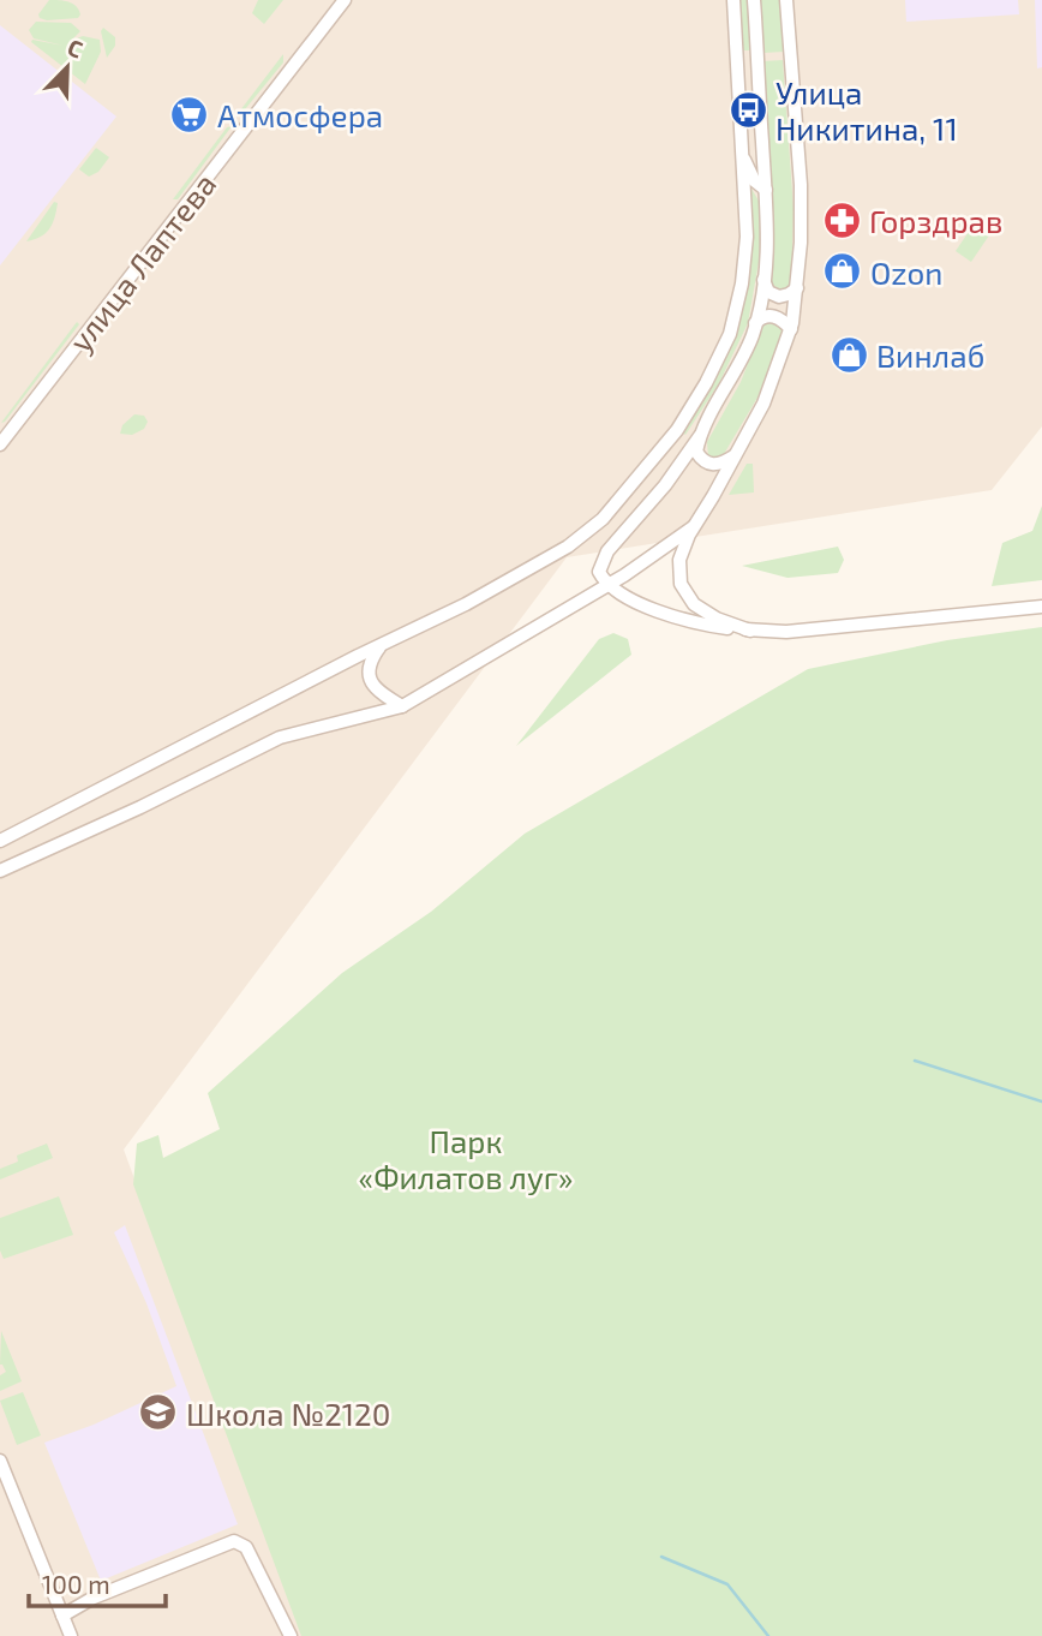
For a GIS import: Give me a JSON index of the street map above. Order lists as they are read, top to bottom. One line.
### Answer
{"streets":{"street":["улица Лаптева"]},"parks":["Парк «Филатов луг»"],"places":{"bus stop":["Улица Никитина, 11"],"supermarket":["Атмосфера"],"pharmacy":["Горздрав"],"shop":["Ozon","Винлаб"],"school or university":["Школа №2120"]},"scale_bar":"100 m","north":"top right"}
